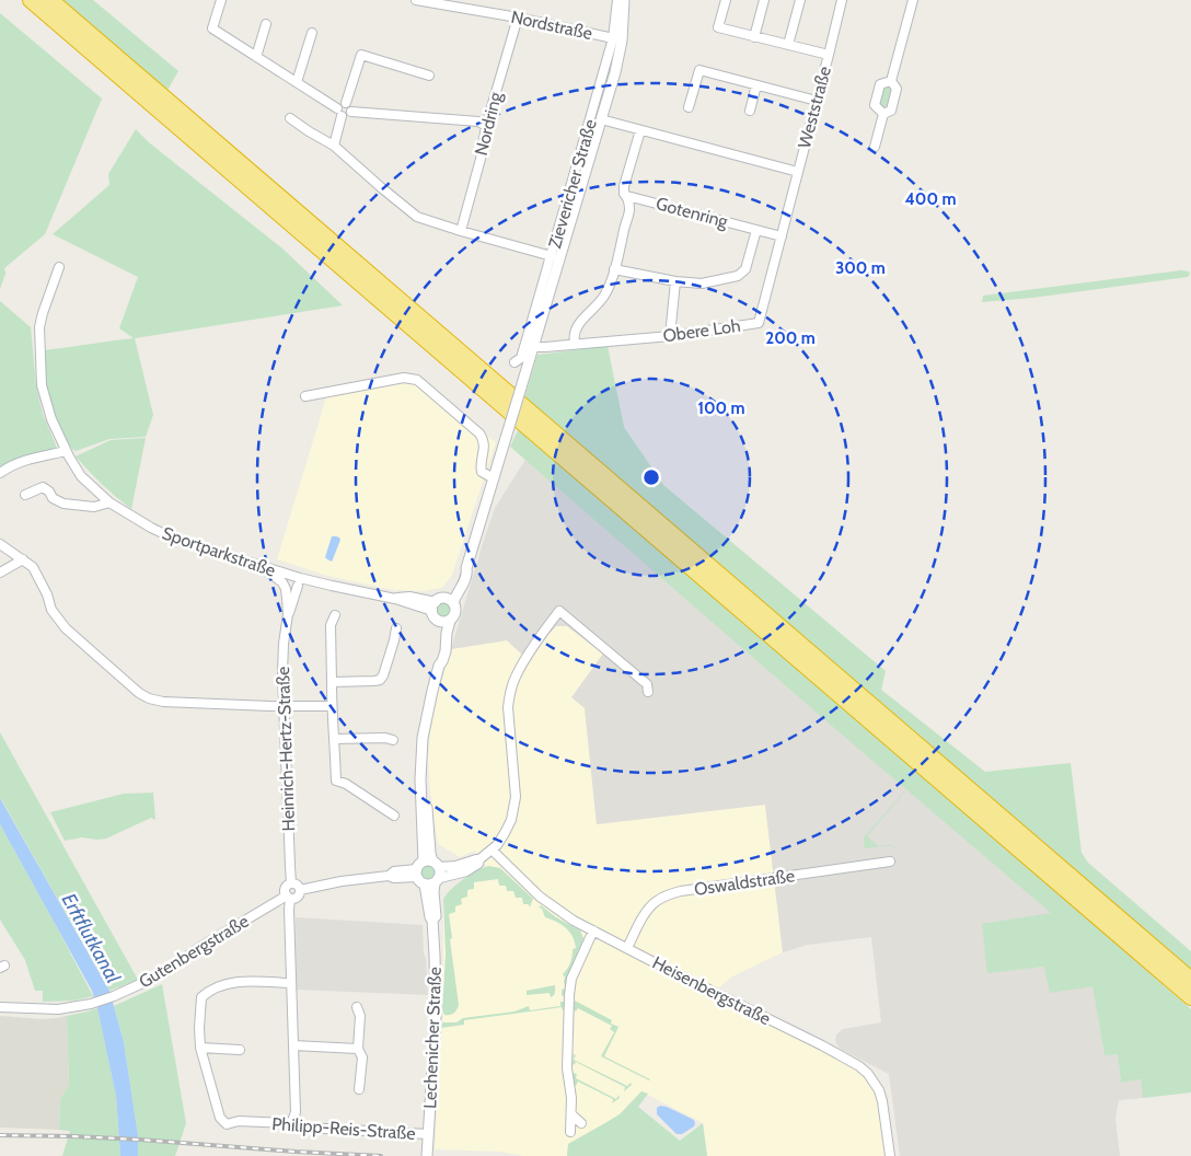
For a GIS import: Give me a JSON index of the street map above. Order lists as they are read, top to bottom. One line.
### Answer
{"streets":{"street":["Nordstraße","Weststraße","Nordring","Zievericher Straße","Gotenring","Obere Loh","Sportparkstraße","Heinrich-Hertz-Straße","Oswaldstraße","Gutenbergstraße","Heisenbergstraße","Lechenicher Straße","Philipp-Reis-Straße"]},"crossings":[["Nordstraße","Nordring"],["Nordstraße","Zievericher Straße"],["Weststraße","Obere Loh"],["Zievericher Straße","Obere Loh"],["Zievericher Straße","Sportparkstraße"],["Gotenring","Obere Loh"],["Sportparkstraße","Heinrich-Hertz-Straße"],["Heinrich-Hertz-Straße","Gutenbergstraße"],["Oswaldstraße","Heisenbergstraße"],["Lechenicher Straße","Philipp-Reis-Straße"]],"water":["Erftflutkanal"],"rings":["400 m","300 m","200 m","100 m"]}
